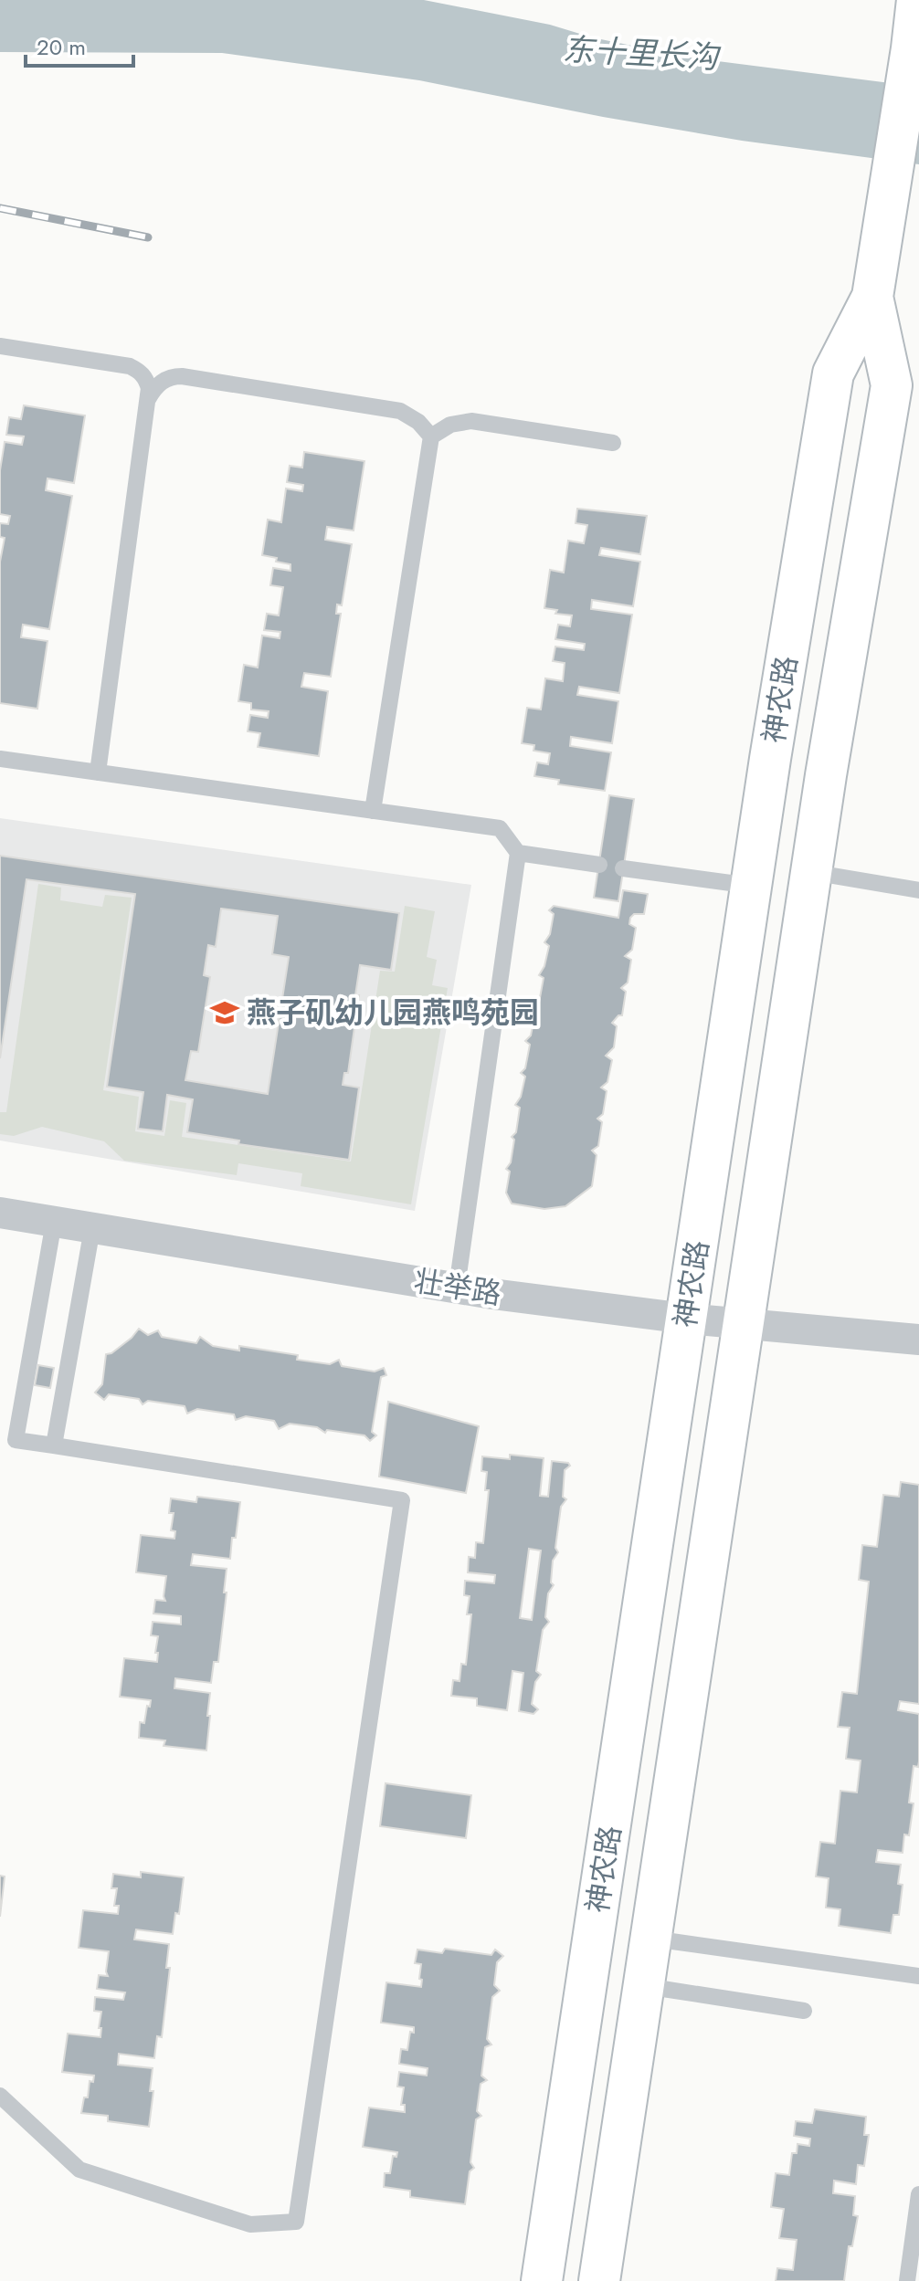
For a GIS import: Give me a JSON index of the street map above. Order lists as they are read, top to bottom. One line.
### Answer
{"streets":{"street":["神农路","壮举路"]},"crossings":[["神农路","壮举路"]],"water":["东十里长沟"],"places":{"school or university":["燕子矶幼儿园燕鸣苑园"]},"scale_bar":"20 m"}
